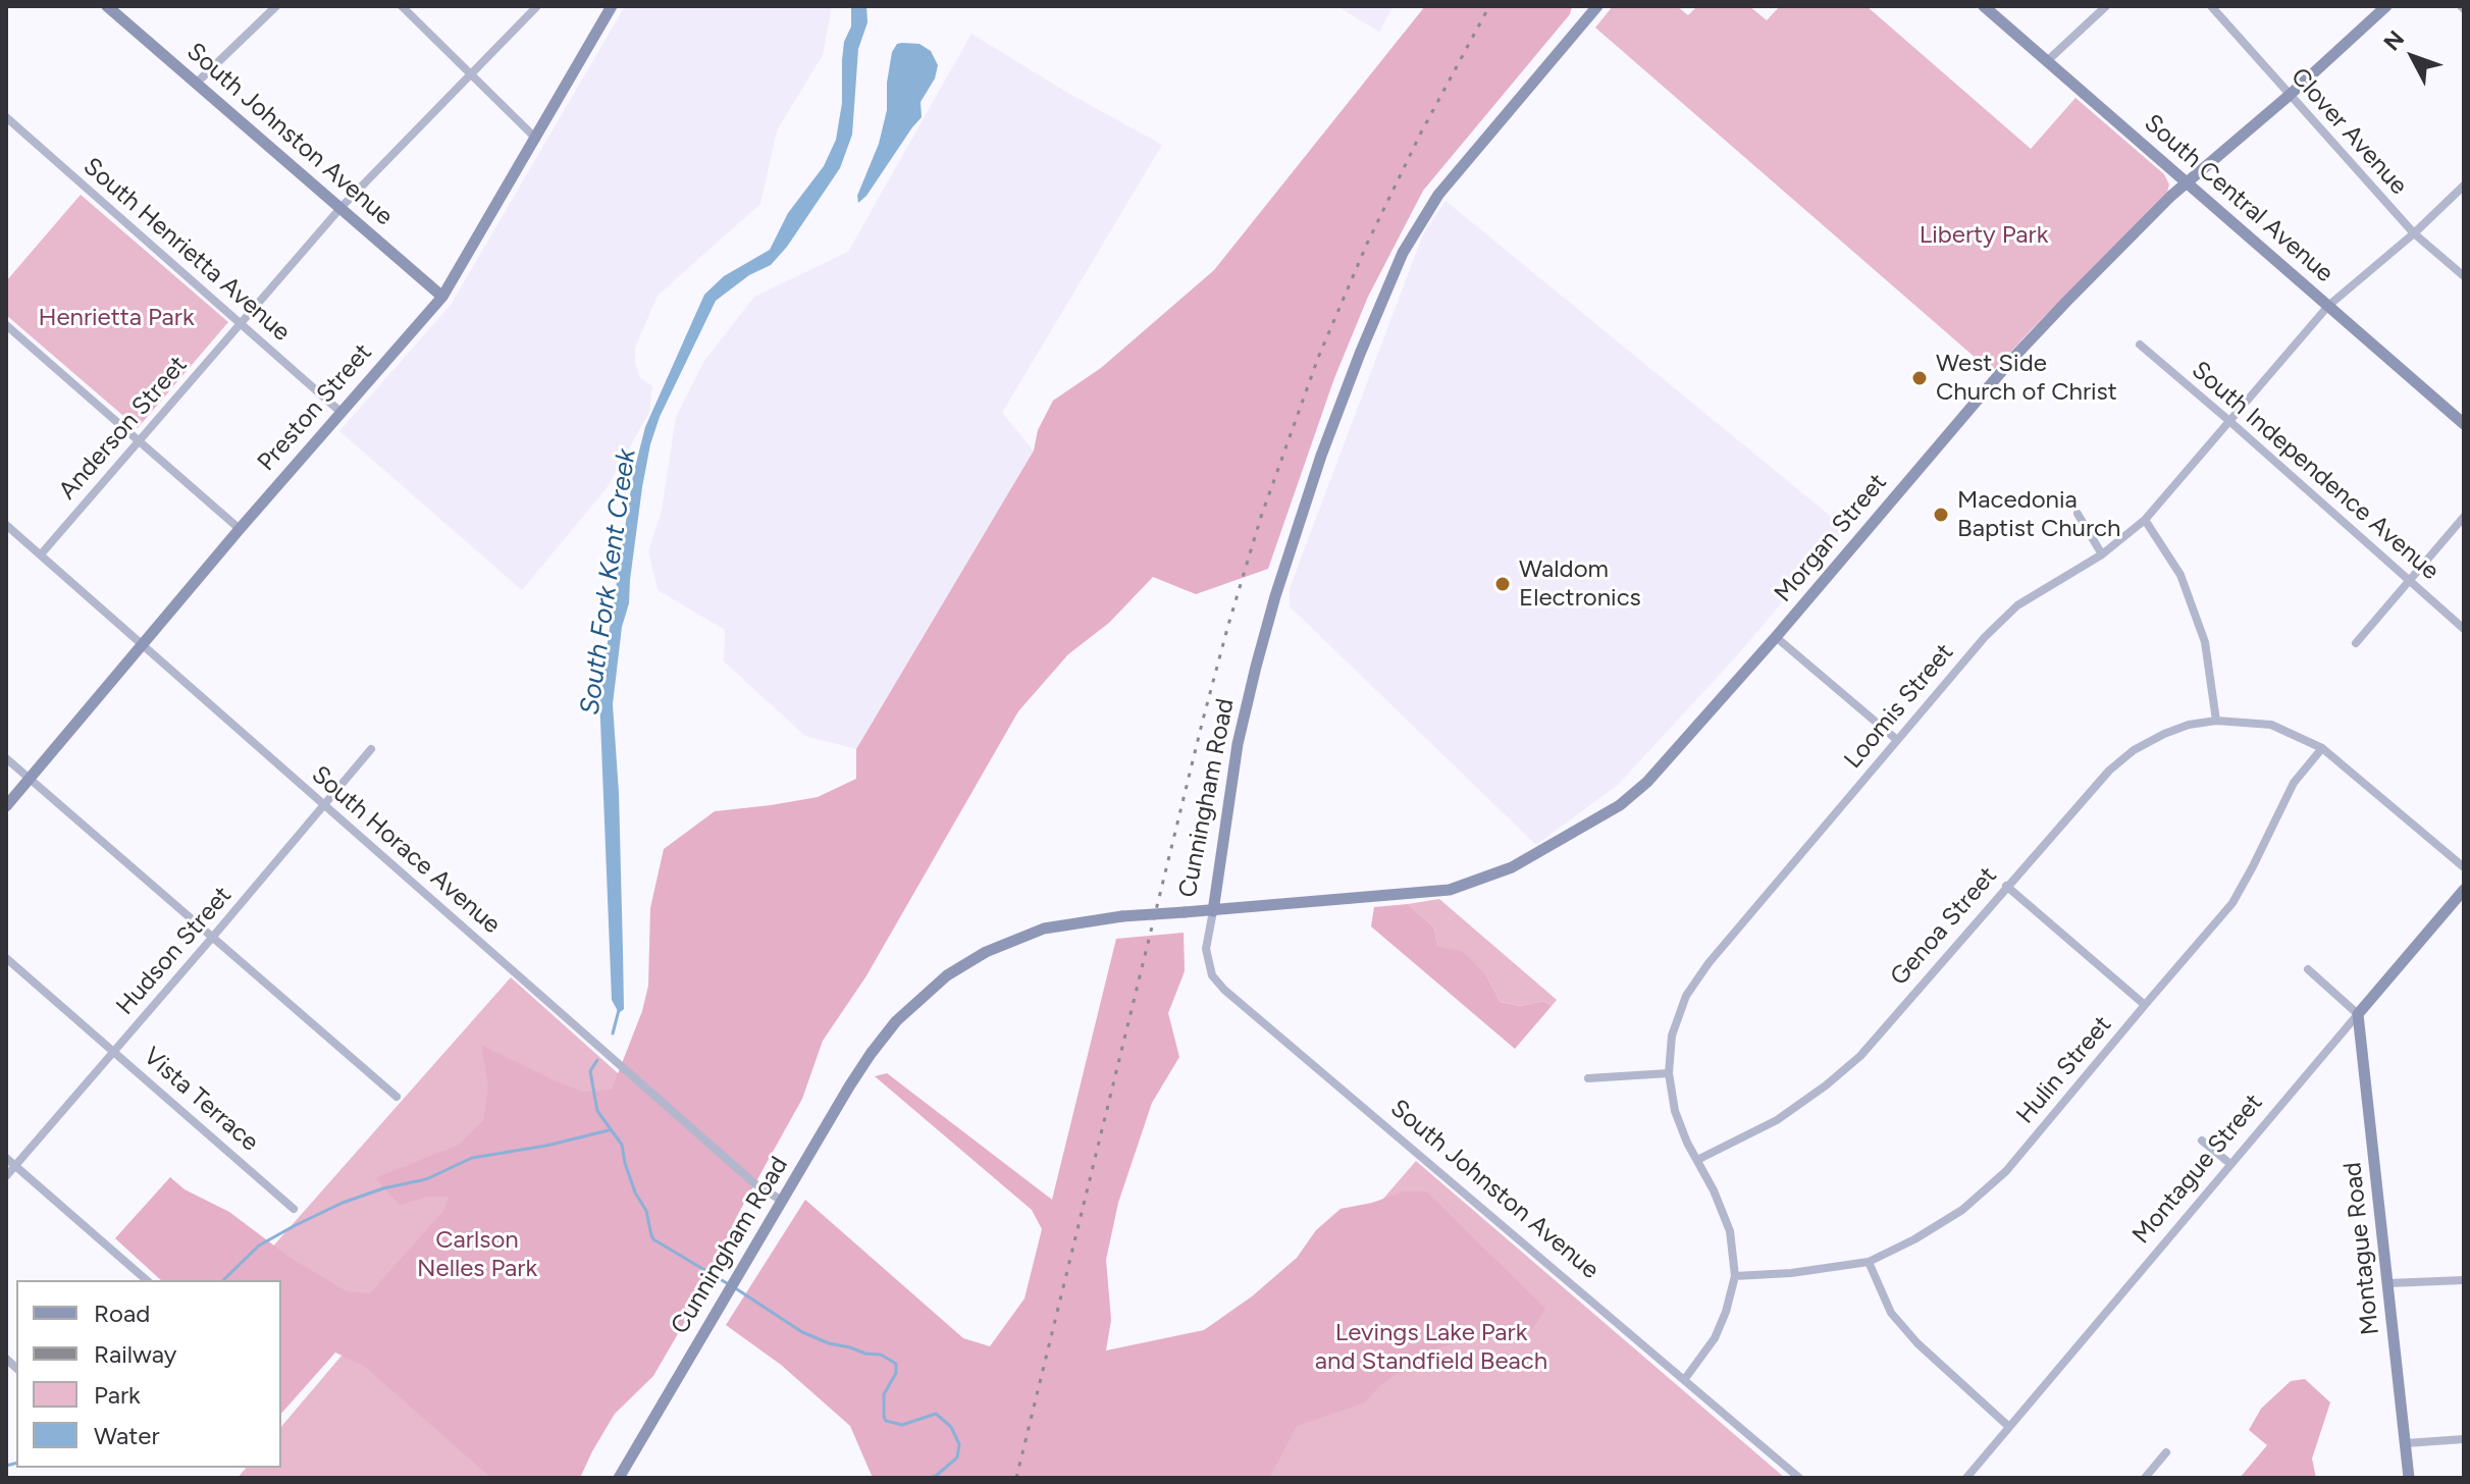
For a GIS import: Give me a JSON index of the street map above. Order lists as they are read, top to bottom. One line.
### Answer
{"streets":{"street":["Clover Avenue","South Johnston Avenue","South Central Avenue","South Henrietta Avenue","Preston Street","Anderson Street","South Independence Avenue","Morgan Street","Loomis Street","Cunningham Road","South Horace Avenue","Genoa Street","Hudson Street","Hulin Street","Vista Terrace","Montague Street","Montague Road"]},"crossings":[["Clover Avenue","Morgan Street"],["Clover Avenue","Loomis Street"],["South Johnston Avenue","Preston Street"],["South Johnston Avenue","Anderson Street"],["South Johnston Avenue","Morgan Street"],["South Johnston Avenue","Loomis Street"],["South Johnston Avenue","Cunningham Road"],["South Central Avenue","Morgan Street"],["South Central Avenue","Loomis Street"],["South Henrietta Avenue","Preston Street"],["South Henrietta Avenue","Anderson Street"],["Preston Street","South Horace Avenue"],["Anderson Street","South Horace Avenue"],["South Independence Avenue","Loomis Street"],["Morgan Street","Cunningham Road"],["Loomis Street","Genoa Street"],["Loomis Street","Hulin Street"],["Cunningham Road","South Horace Avenue"],["South Horace Avenue","Hudson Street"],["Genoa Street","Hulin Street"],["Hudson Street","Vista Terrace"],["Montague Street","Montague Road"]],"water":["South Fork Kent Creek"],"parks":["Liberty Park","Henrietta Park","Carlson Nelles Park","Levings Lake Park and Standfield Beach"],"places":["West Side Church of Christ","Macedonia Baptist Church","Waldom Electronics"],"legend":["Road","Railway","Park","Water"],"north":"top left"}
